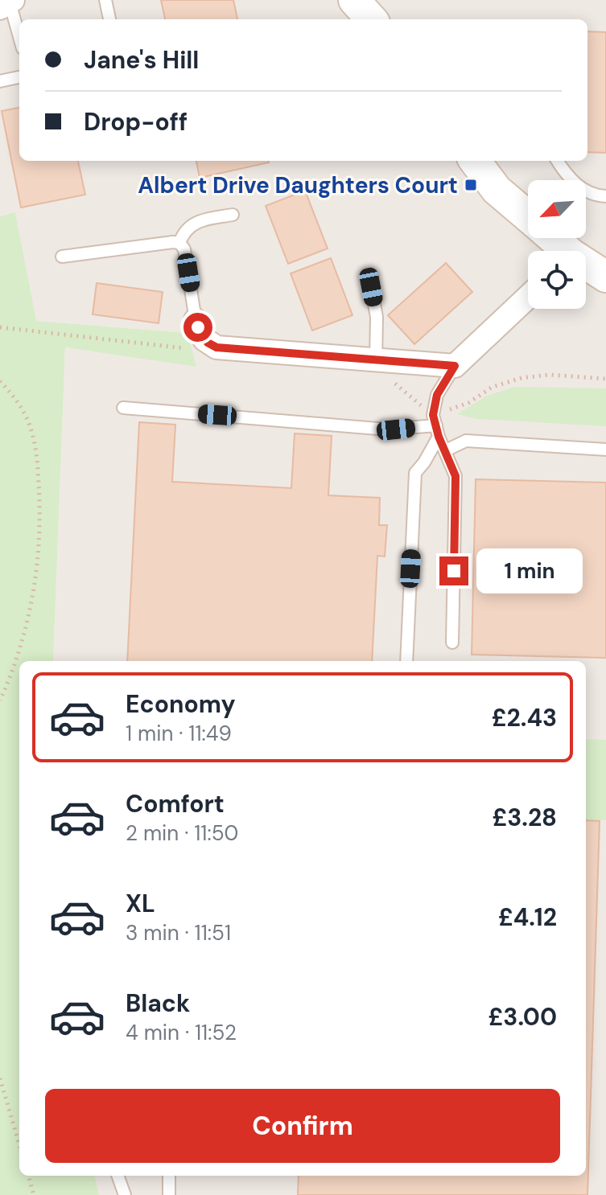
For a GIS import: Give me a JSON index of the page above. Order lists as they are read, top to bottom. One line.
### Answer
{"places":{"transit":["Albert Drive Daughters Court"]},"north":"bottom left","page":{"banner":["Jane's Hill","Drop-off"],"bubble":"1 min","list":[{"name":"Economy","note":"1 min · 11:49","value":"£2.43"},{"name":"Comfort","note":"2 min · 11:50","value":"£3.28"},{"name":"XL","note":"3 min · 11:51","value":"£4.12"},{"name":"Black","note":"4 min · 11:52","value":"£3.00"}],"buttons":"Confirm"}}
